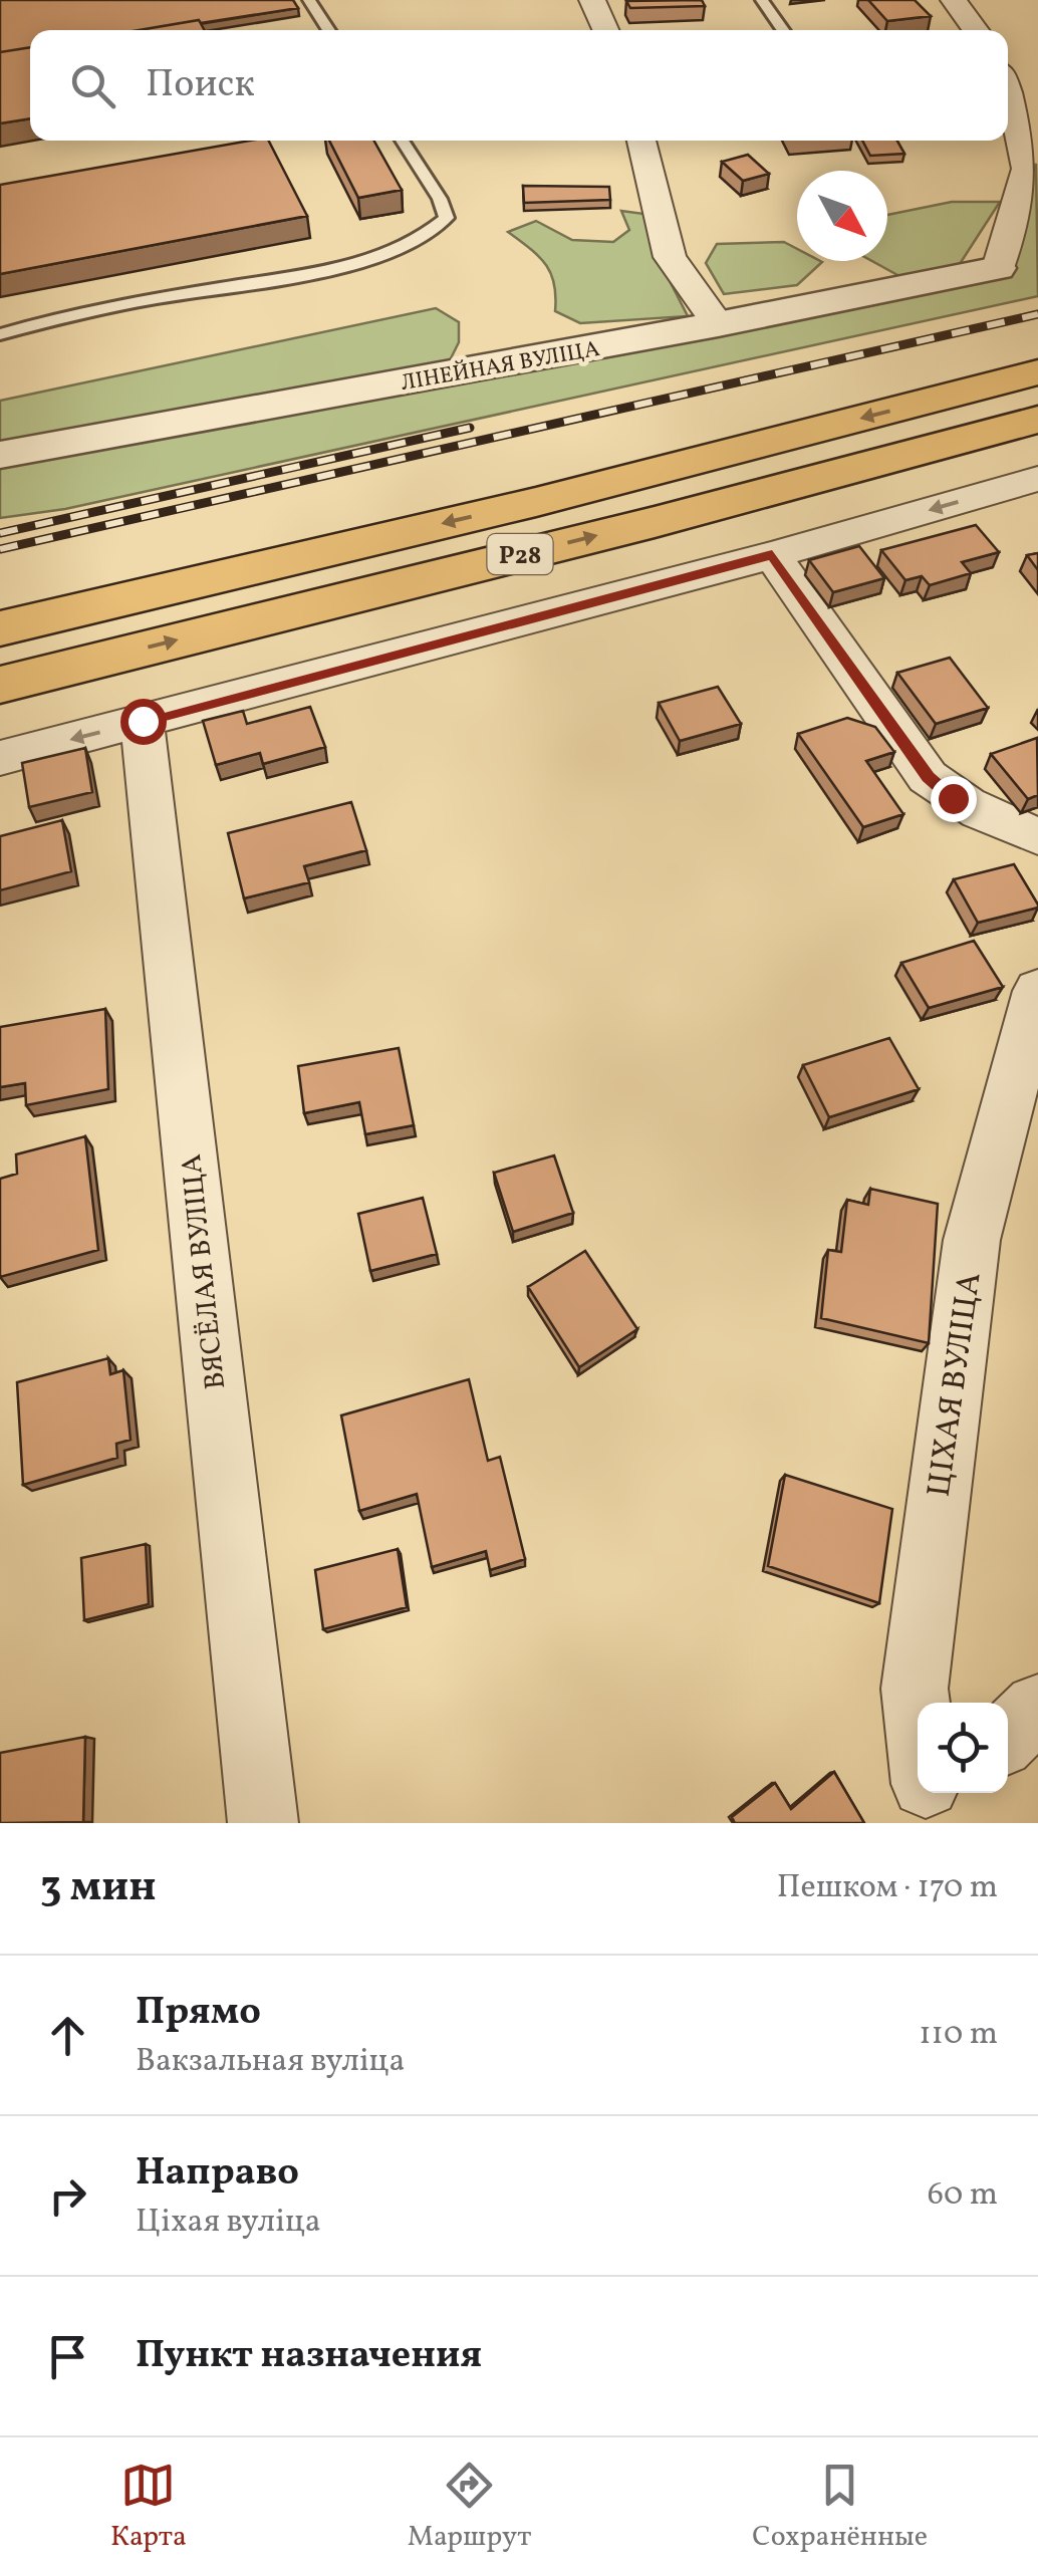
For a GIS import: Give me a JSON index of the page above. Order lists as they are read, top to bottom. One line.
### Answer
{"streets":{"highway":["Р28"],"street":["ЛІНЕЙНАЯ ВУЛІЦА","ВЯСЁЛАЯ ВУЛІЦА","ЦІХАЯ ВУЛІЦА"]},"north":"bottom right","page":{"search":"Поиск","heading":["3 мин","Пешком · 170 m"],"list":[["Прямо","Вакзальная вуліца","110 m"],["Направо","Ціхая вуліца","60 m"],"Пункт назначения"],"nav":["Карта","Маршрут","Сохранённые"]}}
